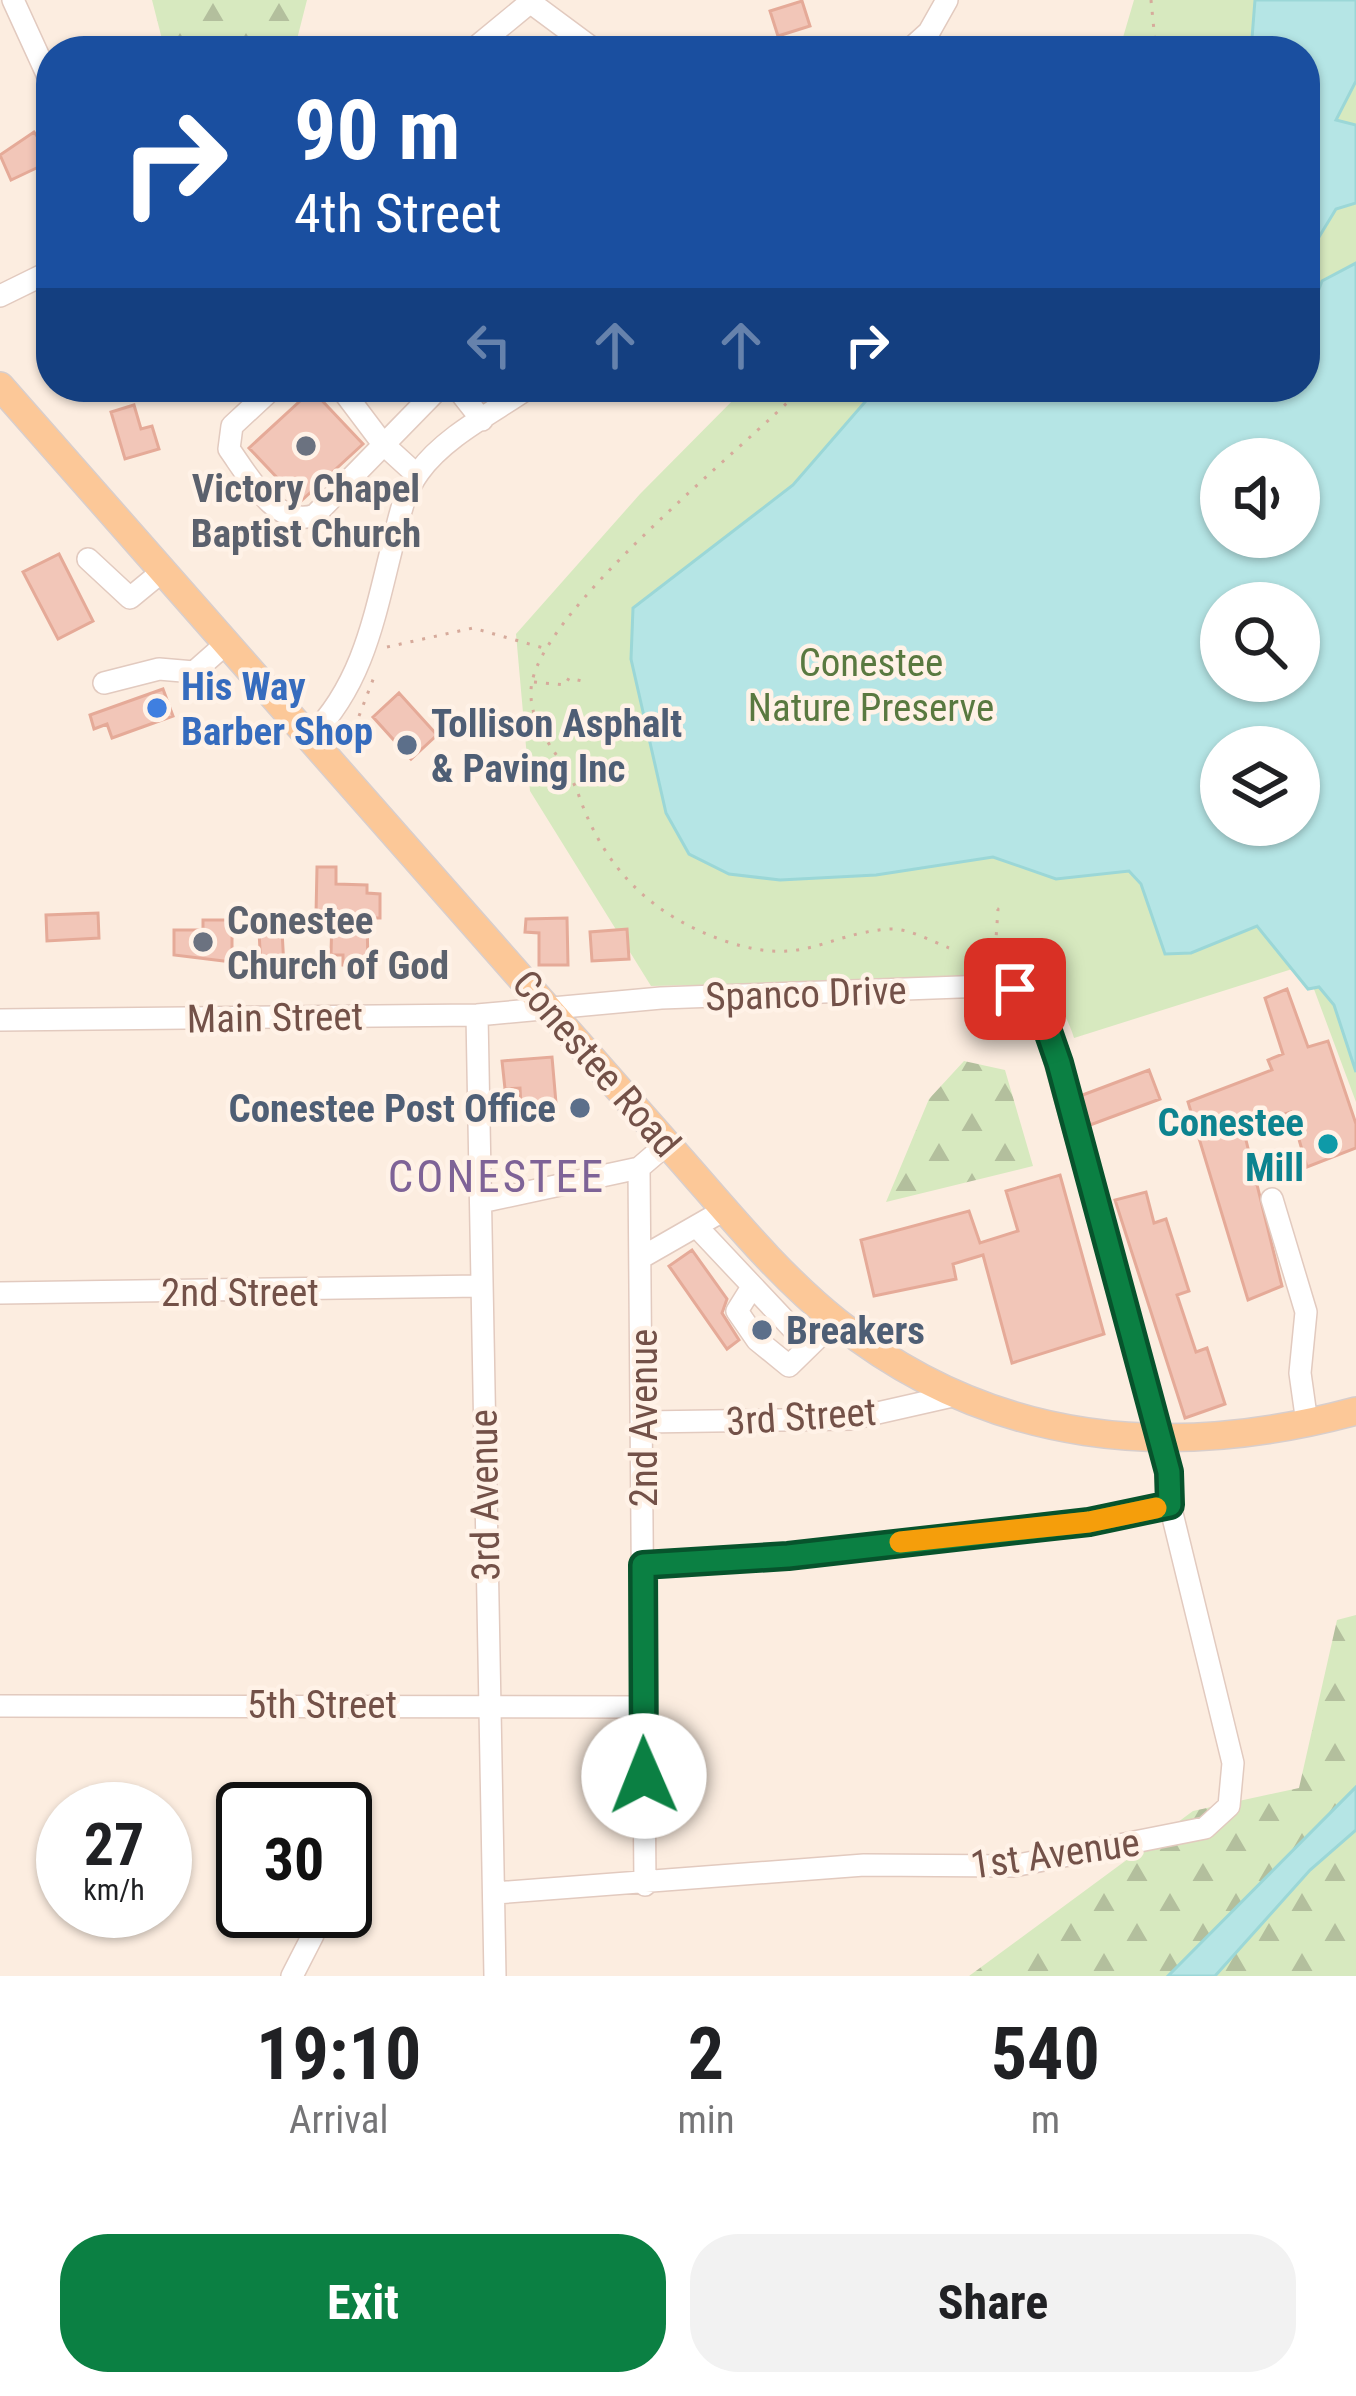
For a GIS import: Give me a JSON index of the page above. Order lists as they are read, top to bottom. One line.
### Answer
{"streets":{"main road":["Conestee Road"],"street":["Spanco Drive","Main Street","2nd Street","3rd Street","2nd Avenue","3rd Avenue","5th Street","1st Avenue"]},"crossings":[["Spanco Drive","Main Street"],["Spanco Drive","Conestee Road"],["Spanco Drive","1st Avenue"],["Main Street","Conestee Road"],["Main Street","3rd Avenue"],["Conestee Road","3rd Street"],["Conestee Road","1st Avenue"],["2nd Street","3rd Avenue"],["3rd Street","2nd Avenue"],["2nd Avenue","5th Street"],["2nd Avenue","1st Avenue"],["3rd Avenue","5th Street"],["3rd Avenue","1st Avenue"]],"districts":["CONESTEE"],"parks":["Conestee Nature Preserve"],"places":["Victory Chapel Baptist Church","His Way Barber Shop","Tollison Asphalt & Paving Inc","Conestee Church of God","Conestee Post Office","Conestee Mill","Breakers"],"page":{"turn":["90 m","4th Street"],"speed":"27 km/h","limit":"30","eta":["19:10","Arrival","2","min","540","m"],"buttons":["Exit","Share"]}}
